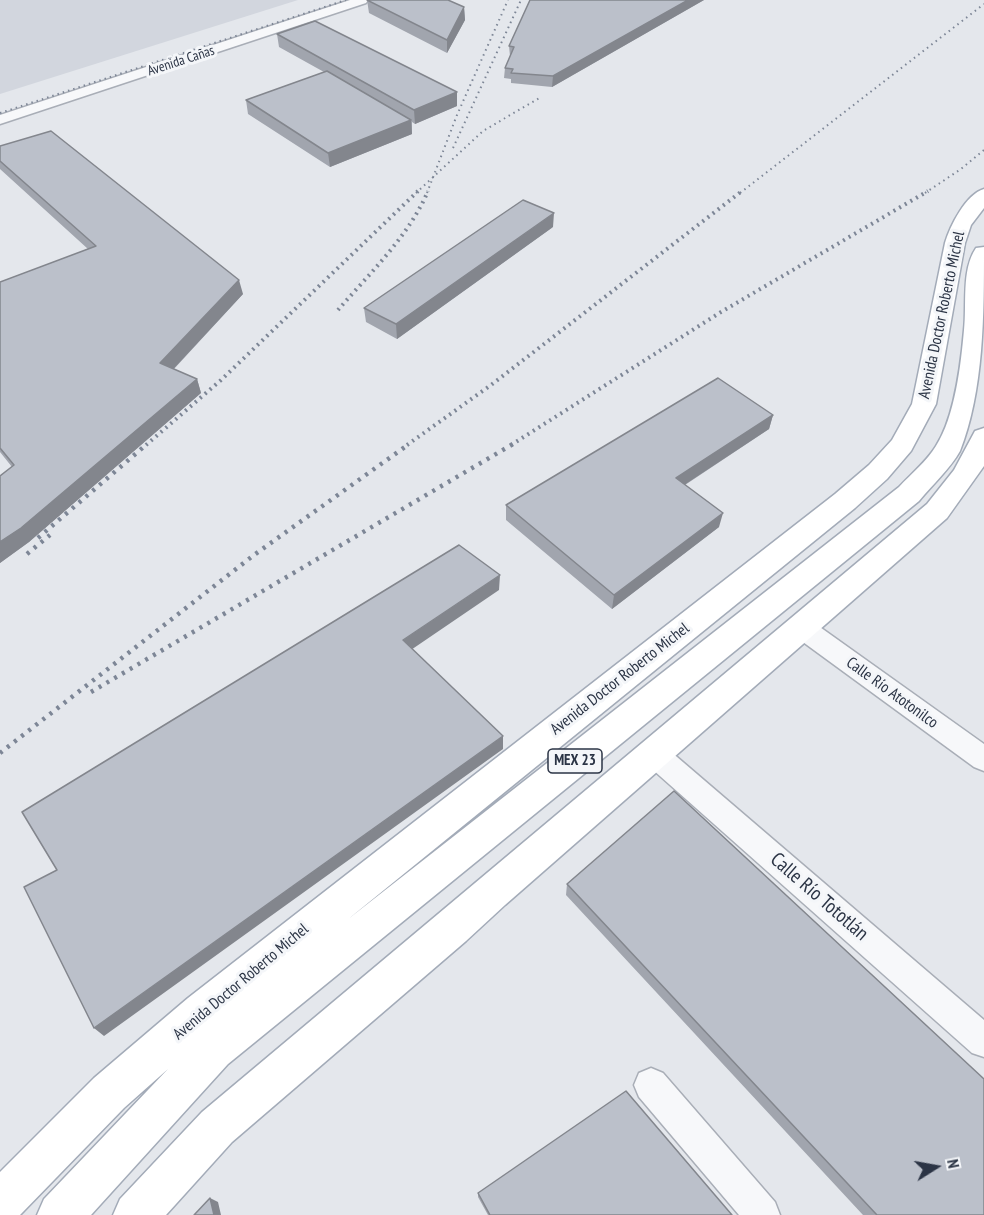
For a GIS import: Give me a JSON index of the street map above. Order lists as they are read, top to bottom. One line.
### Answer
{"streets":{"main road":["Avenida Doctor Roberto Michel","MEX 23"],"street":["Avenida Cañas","Calle Río Atotonilco","Calle Río Tototlán"]},"north":"right"}
